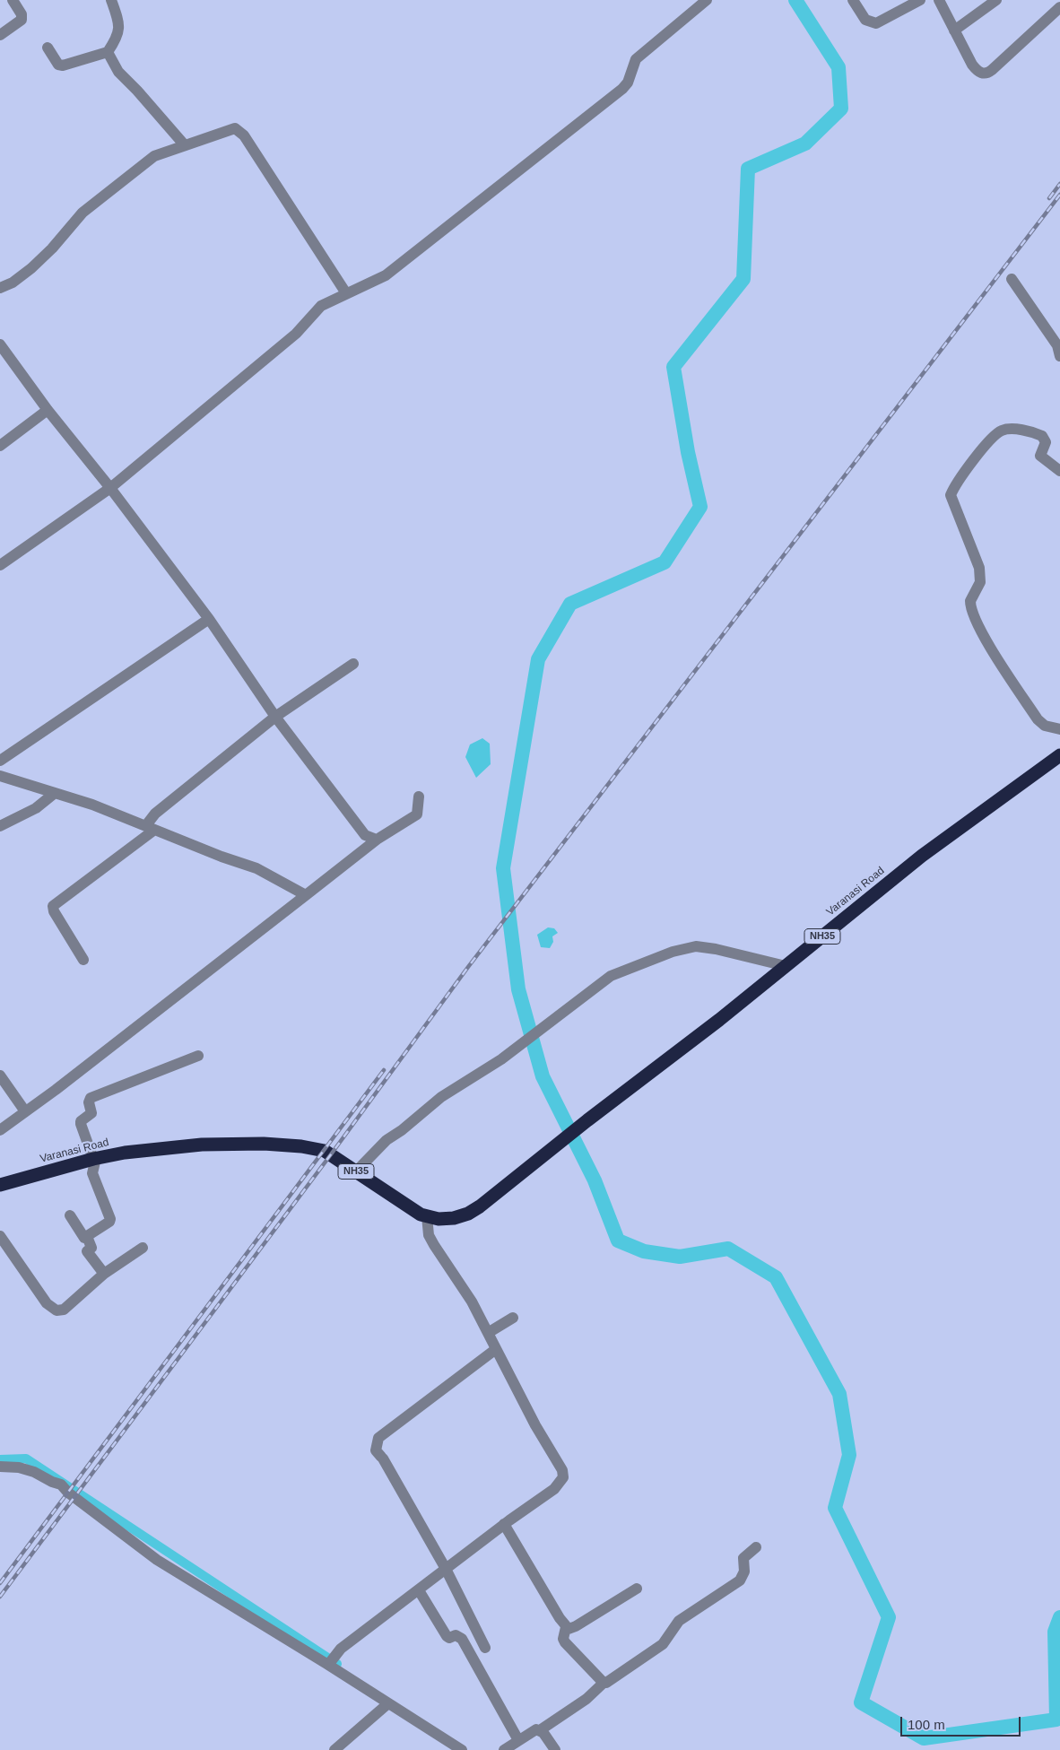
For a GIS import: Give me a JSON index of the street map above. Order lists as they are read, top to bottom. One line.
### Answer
{"streets":{"highway":["Varanasi Road","NH35"]},"crossings":[["Varanasi Road","NH35"]],"scale_bar":"100 m"}
